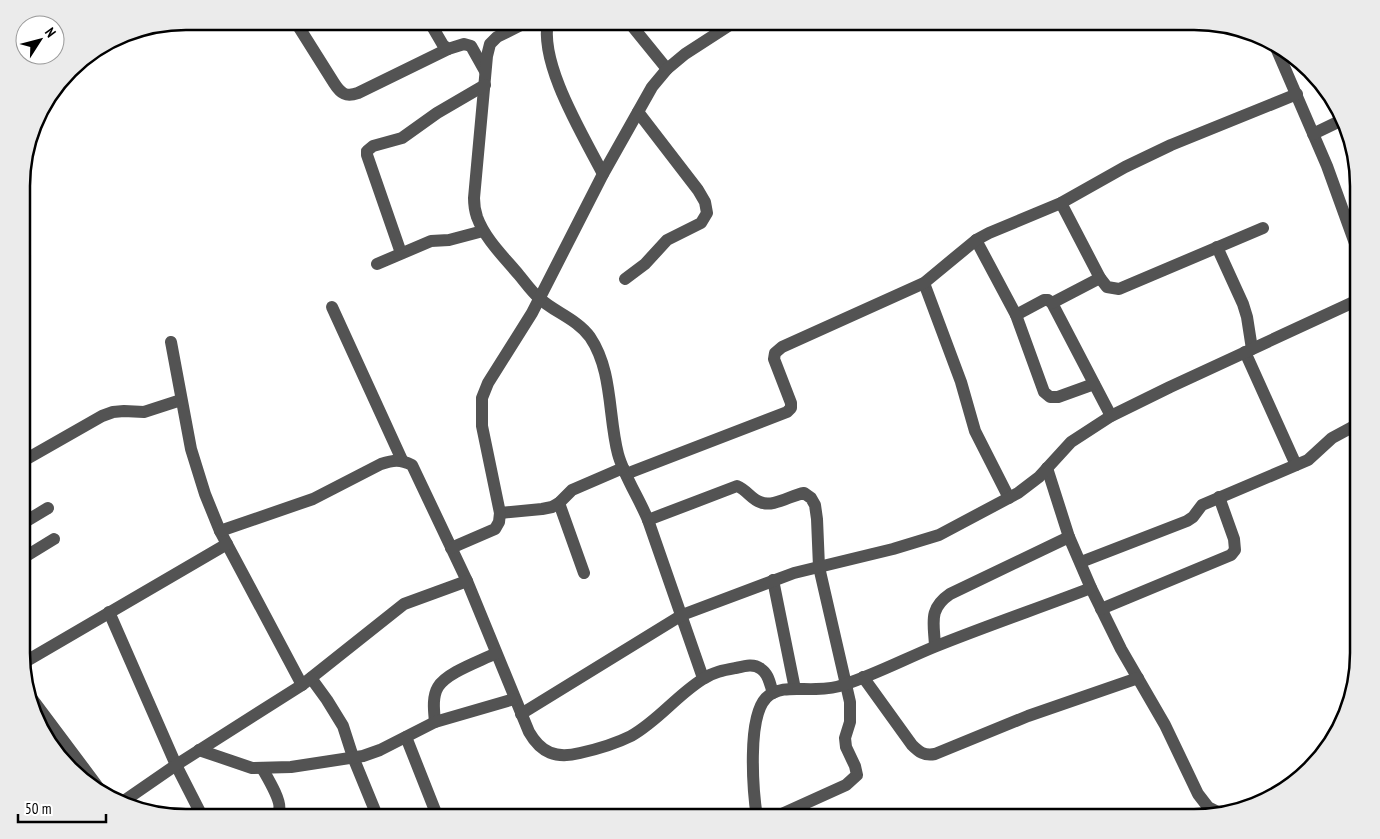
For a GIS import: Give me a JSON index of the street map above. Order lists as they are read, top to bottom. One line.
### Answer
{"scale_bar":"50 m","north":"top right"}
